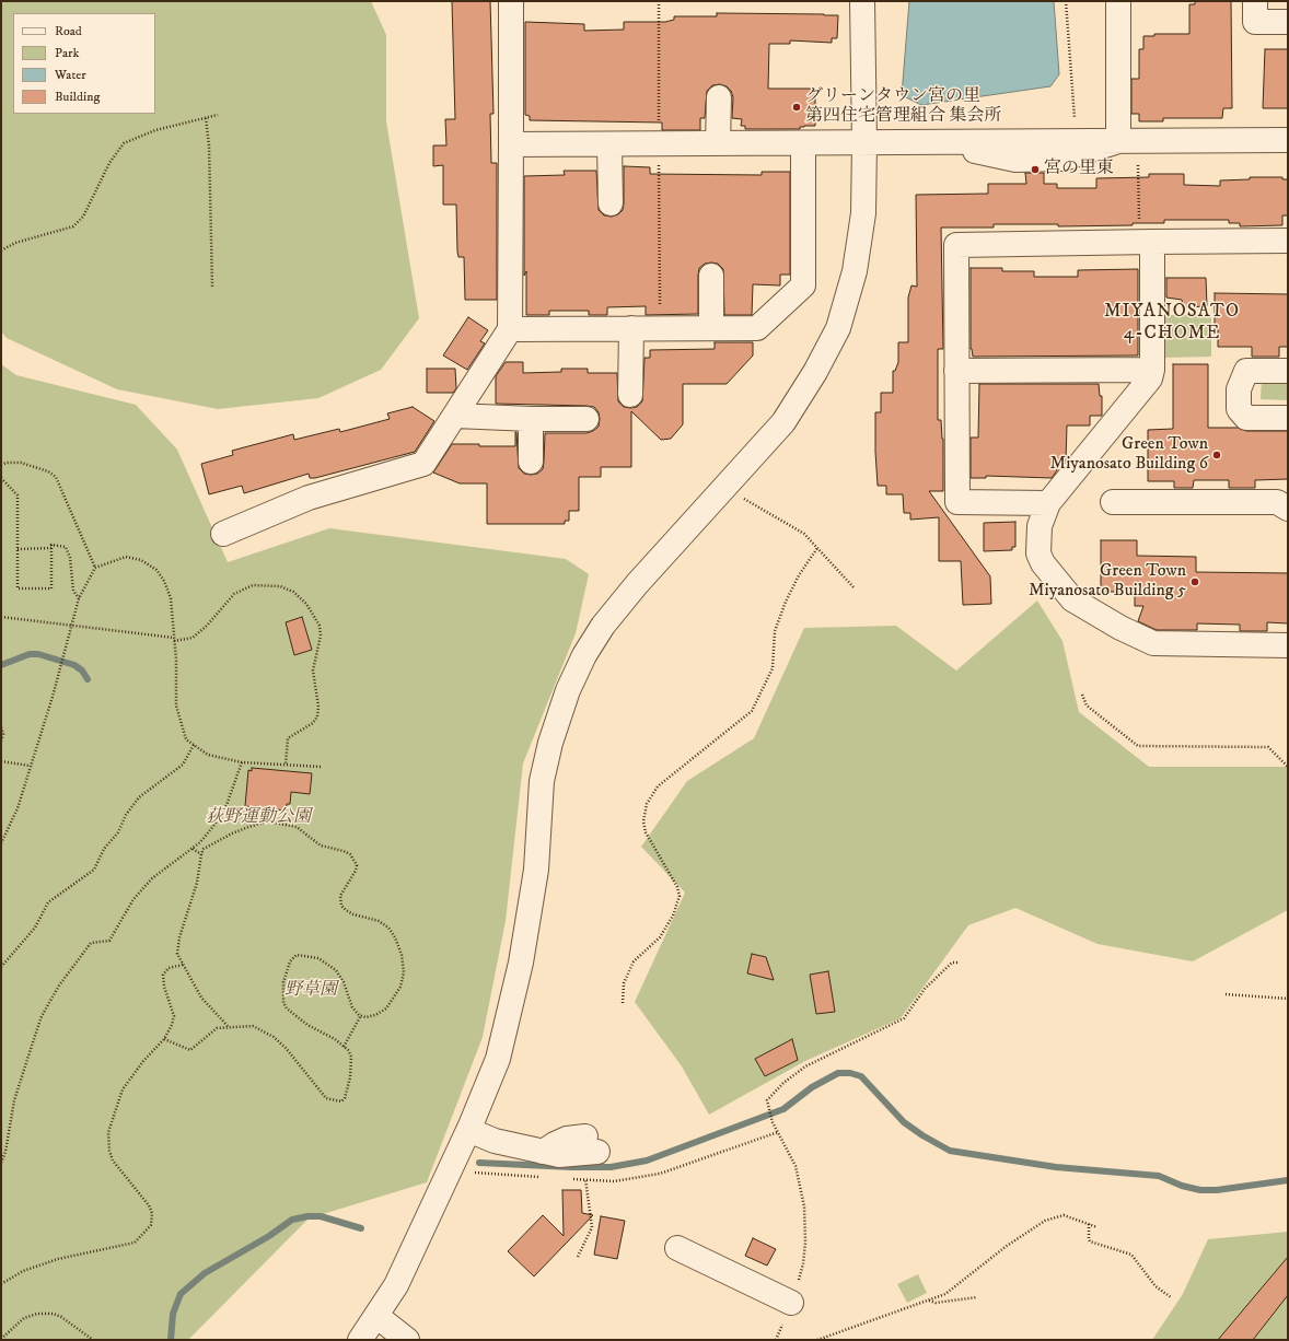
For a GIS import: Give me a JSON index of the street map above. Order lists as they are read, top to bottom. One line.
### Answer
{"districts":["MIYANOSATO 4-CHOME"],"parks":["荻野運動公園","野草園"],"places":["グリーンタウン宮の里 第四住宅管理組合 集会所","宮の里東","Green Town Miyanosato Building 6","Green Town Miyanosato Building 5"],"legend":["Road","Park","Water","Building"]}
